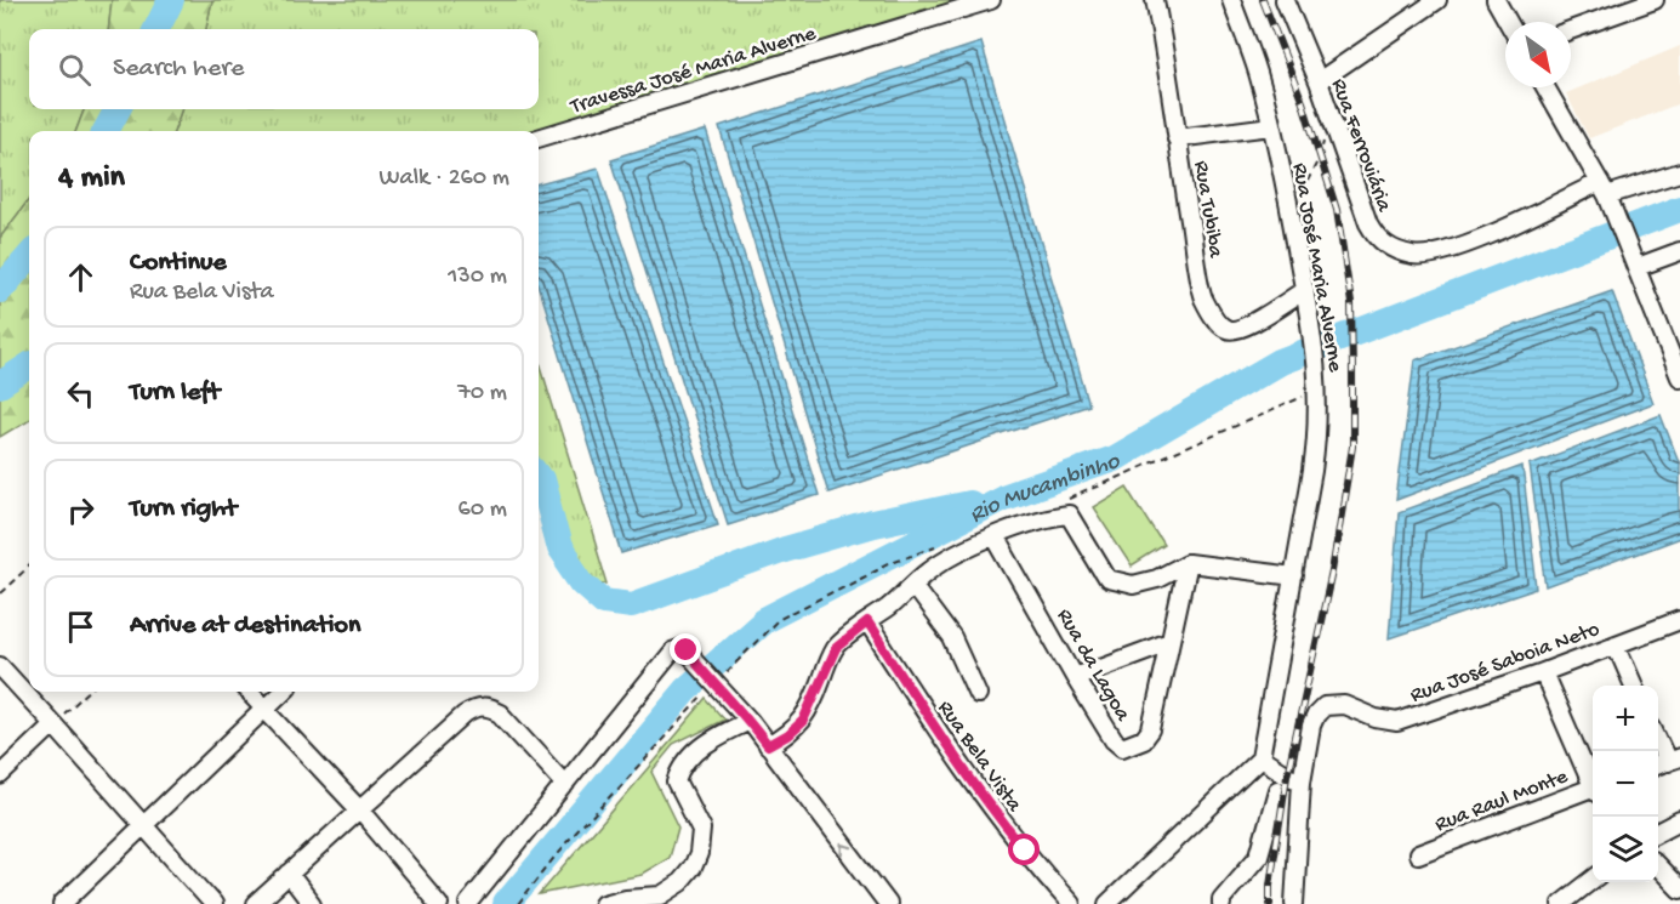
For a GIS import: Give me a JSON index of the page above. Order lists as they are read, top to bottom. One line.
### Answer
{"streets":{"street":["Travessa José Maria Alverne","Rua Ferroviária","Rua Tubiba","Rua José Maria Alverne","Rua José Saboia Neto","Rua da Lagoa","Rua Bela Vista","Rua Raul Monte"]},"crossings":[["Rua Tubiba","Rua José Maria Alverne"]],"water":["Rio Mucambinho"],"north":"bottom right","page":{"search":"Search here","heading":["4 min","Walk · 260 m"],"list":[["Continue","Rua Bela Vista","130 m"],["Turn left","70 m"],["Turn right","60 m"],"Arrive at destination"],"map_buttons":["+","−"]}}
